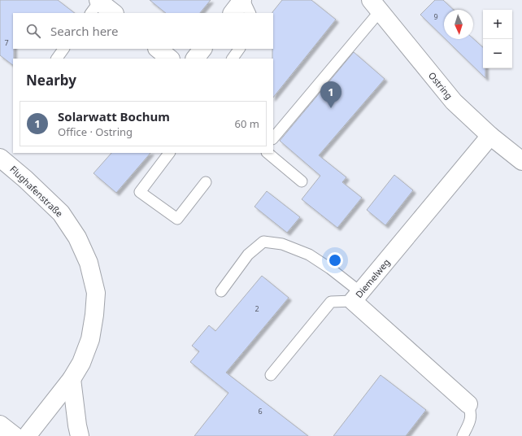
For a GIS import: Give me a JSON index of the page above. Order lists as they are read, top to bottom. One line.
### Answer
{"streets":{"street":["Ostring","Flughafenstraße","Diemelweg"]},"crossings":[["Ostring","Diemelweg"]],"house_numbers":["9","7","2","6"],"north":"bottom","page":{"map_buttons":["+","−"],"search":"Search here","heading":"Nearby","pins":"1","list":[{"mark":"1","name":"Solarwatt Bochum","note":"Office · Ostring","value":"60 m"}]}}
